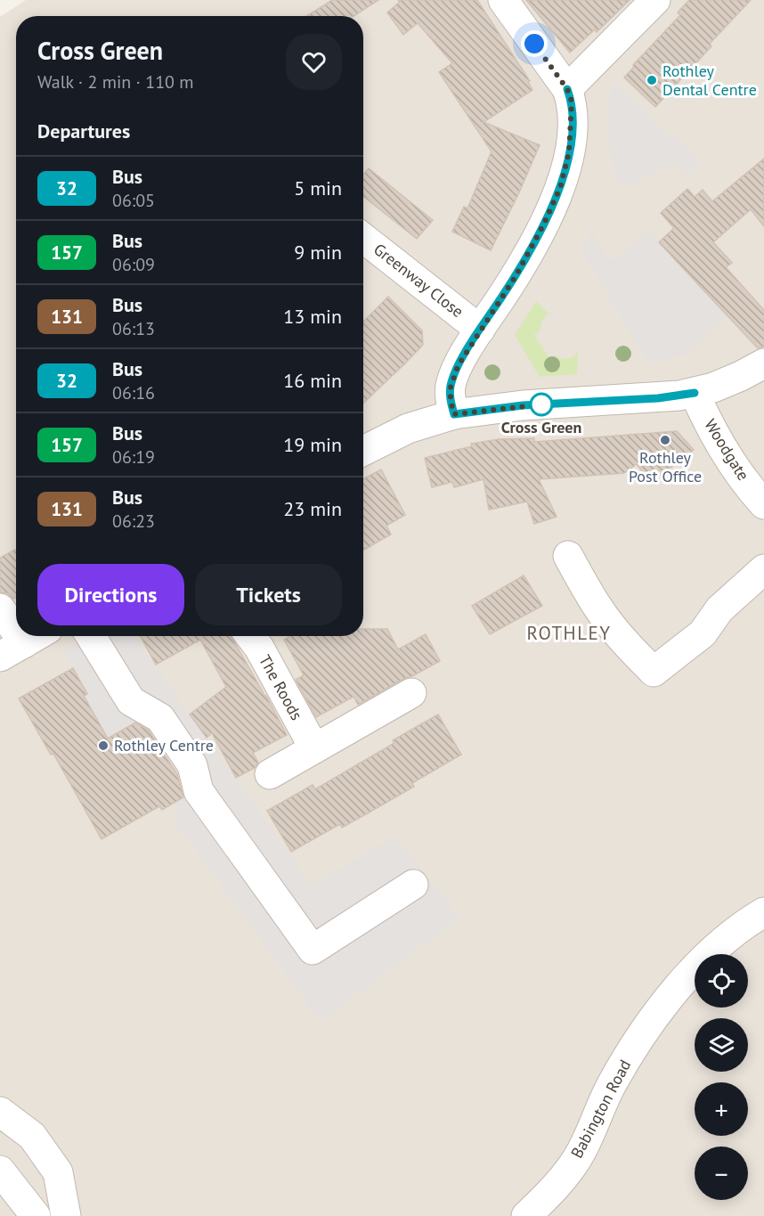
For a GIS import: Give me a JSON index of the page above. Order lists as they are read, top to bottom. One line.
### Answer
{"streets":{"street":["Greenway Close","Woodgate","The Roods","Babington Road"]},"districts":["ROTHLEY"],"places":["Rothley Dental Centre","Cross Green","Rothley Post Office","Rothley Centre"],"lines":["bus line 32"],"page":{"heading":[["Cross Green","Walk · 2 min · 110 m"],"Departures"],"list":[{"mark":"32","name":"Bus","note":"06:05","value":"5 min"},{"mark":"157","name":"Bus","note":"06:09","value":"9 min"},{"mark":"131","name":"Bus","note":"06:13","value":"13 min"},{"mark":"32","name":"Bus","note":"06:16","value":"16 min"},{"mark":"157","name":"Bus","note":"06:19","value":"19 min"},{"mark":"131","name":"Bus","note":"06:23","value":"23 min"}],"buttons":["Directions","Tickets"],"map_buttons":["+","−"]}}
